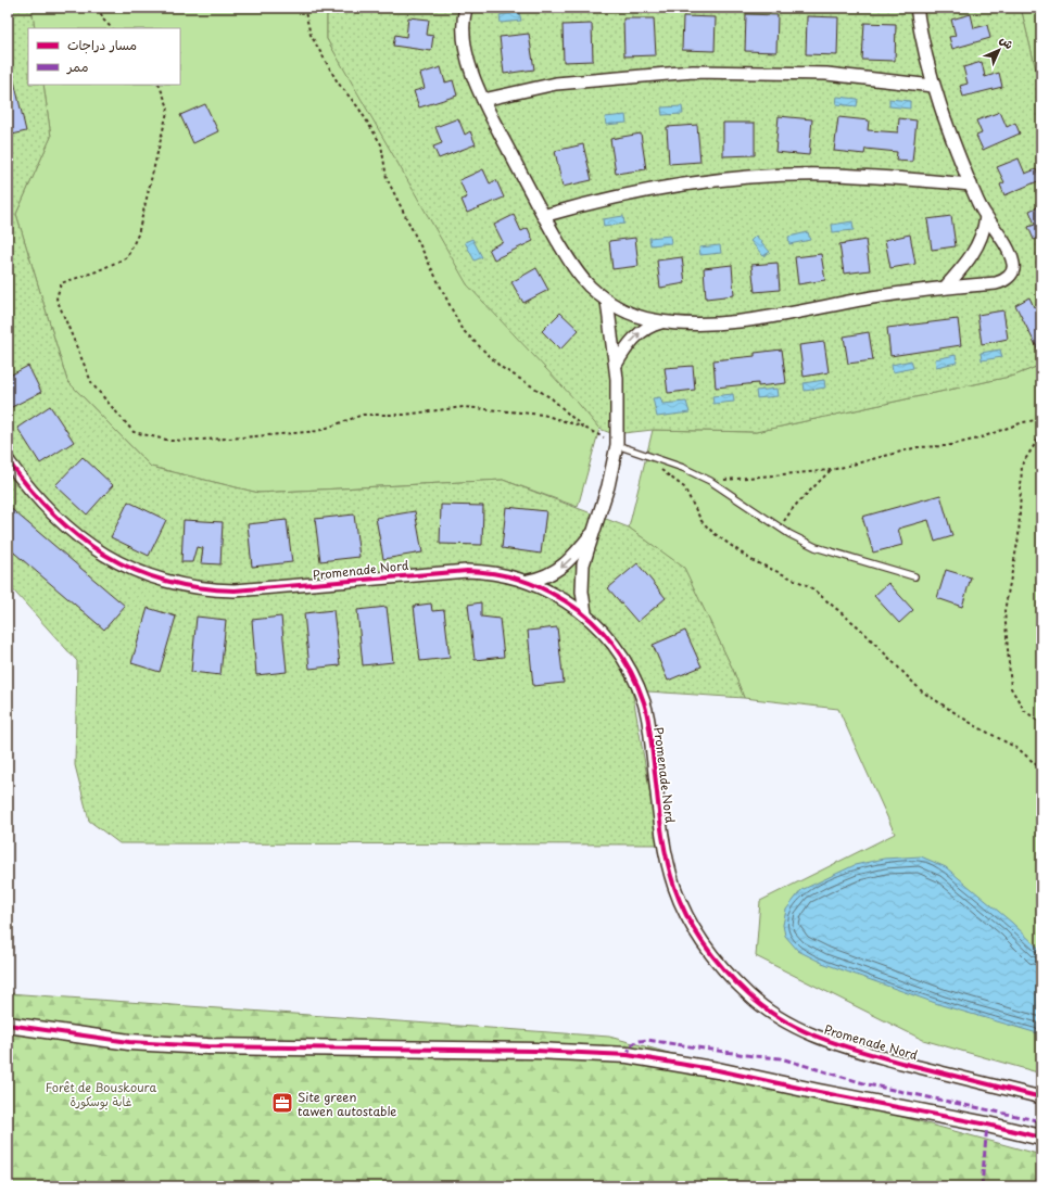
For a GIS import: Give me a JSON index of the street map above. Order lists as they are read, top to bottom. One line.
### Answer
{"streets":{"street":["Promenade Nord"]},"parks":["Forêt de Bouskoura غابة بوسكورة"],"places":{"office":["Site green tawen autostable"]},"legend":["مسار دراجات","ممر"],"north":"top right"}
